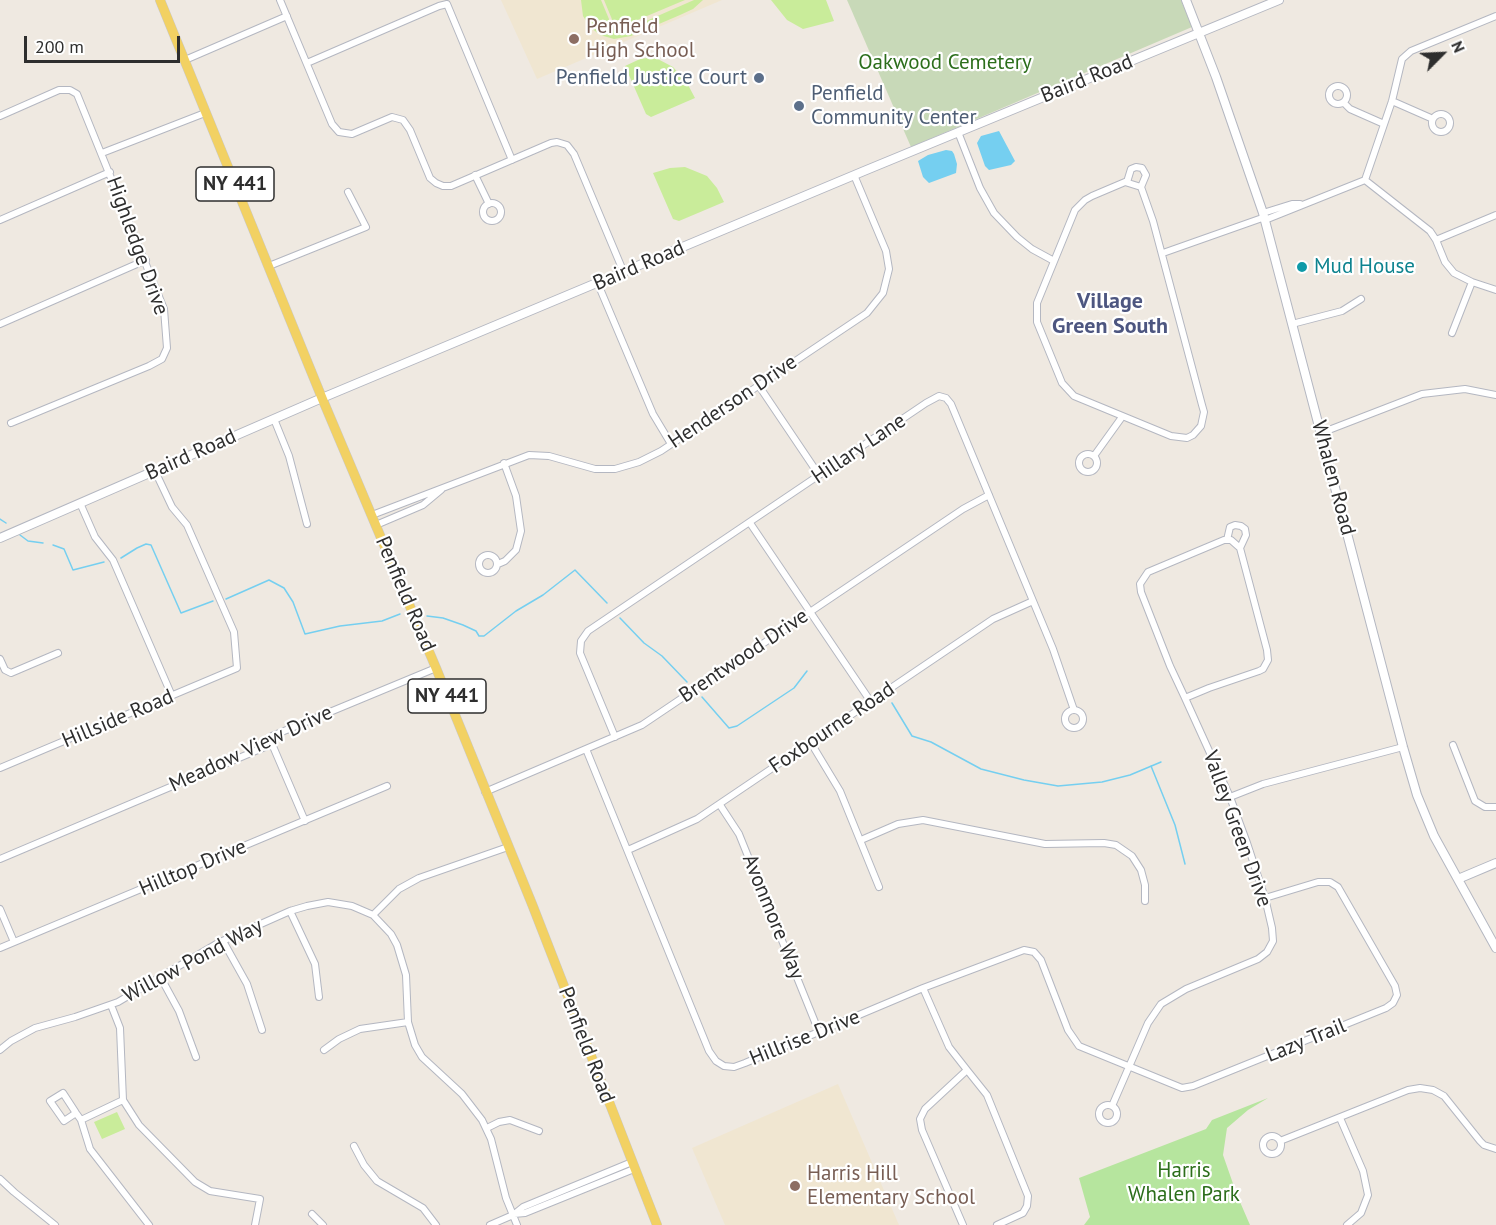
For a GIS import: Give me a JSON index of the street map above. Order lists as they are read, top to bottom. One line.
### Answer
{"streets":{"main road":["NY 441","Penfield Road"],"street":["Baird Road","Highledge Drive","Henderson Drive","Hillary Lane","Whalen Road","Brentwood Drive","Hillside Road","Foxbourne Road","Meadow View Drive","Valley Green Drive","Hilltop Drive","Avonmore Way","Willow Pond Way","Hillrise Drive","Lazy Trail"]},"crossings":[["Baird Road","Henderson Drive"],["Baird Road","Whalen Road"],["Baird Road","Penfield Road"],["Baird Road","Hillside Road"],["Henderson Drive","Penfield Road"],["Hillary Lane","Brentwood Drive"],["Hillary Lane","Foxbourne Road"],["Penfield Road","Brentwood Drive"],["Penfield Road","Meadow View Drive"],["Brentwood Drive","Hillrise Drive"],["Foxbourne Road","Avonmore Way"],["Foxbourne Road","Hillrise Drive"],["Valley Green Drive","Lazy Trail"],["Avonmore Way","Hillrise Drive"],["Hillrise Drive","Lazy Trail"]],"districts":["Village Green South"],"parks":["Oakwood Cemetery","Harris Whalen Park"],"places":["Penfield High School","Penfield Justice Court","Penfield Community Center","Mud House","Harris Hill Elementary School"],"scale_bar":"200 m","north":"top right"}
